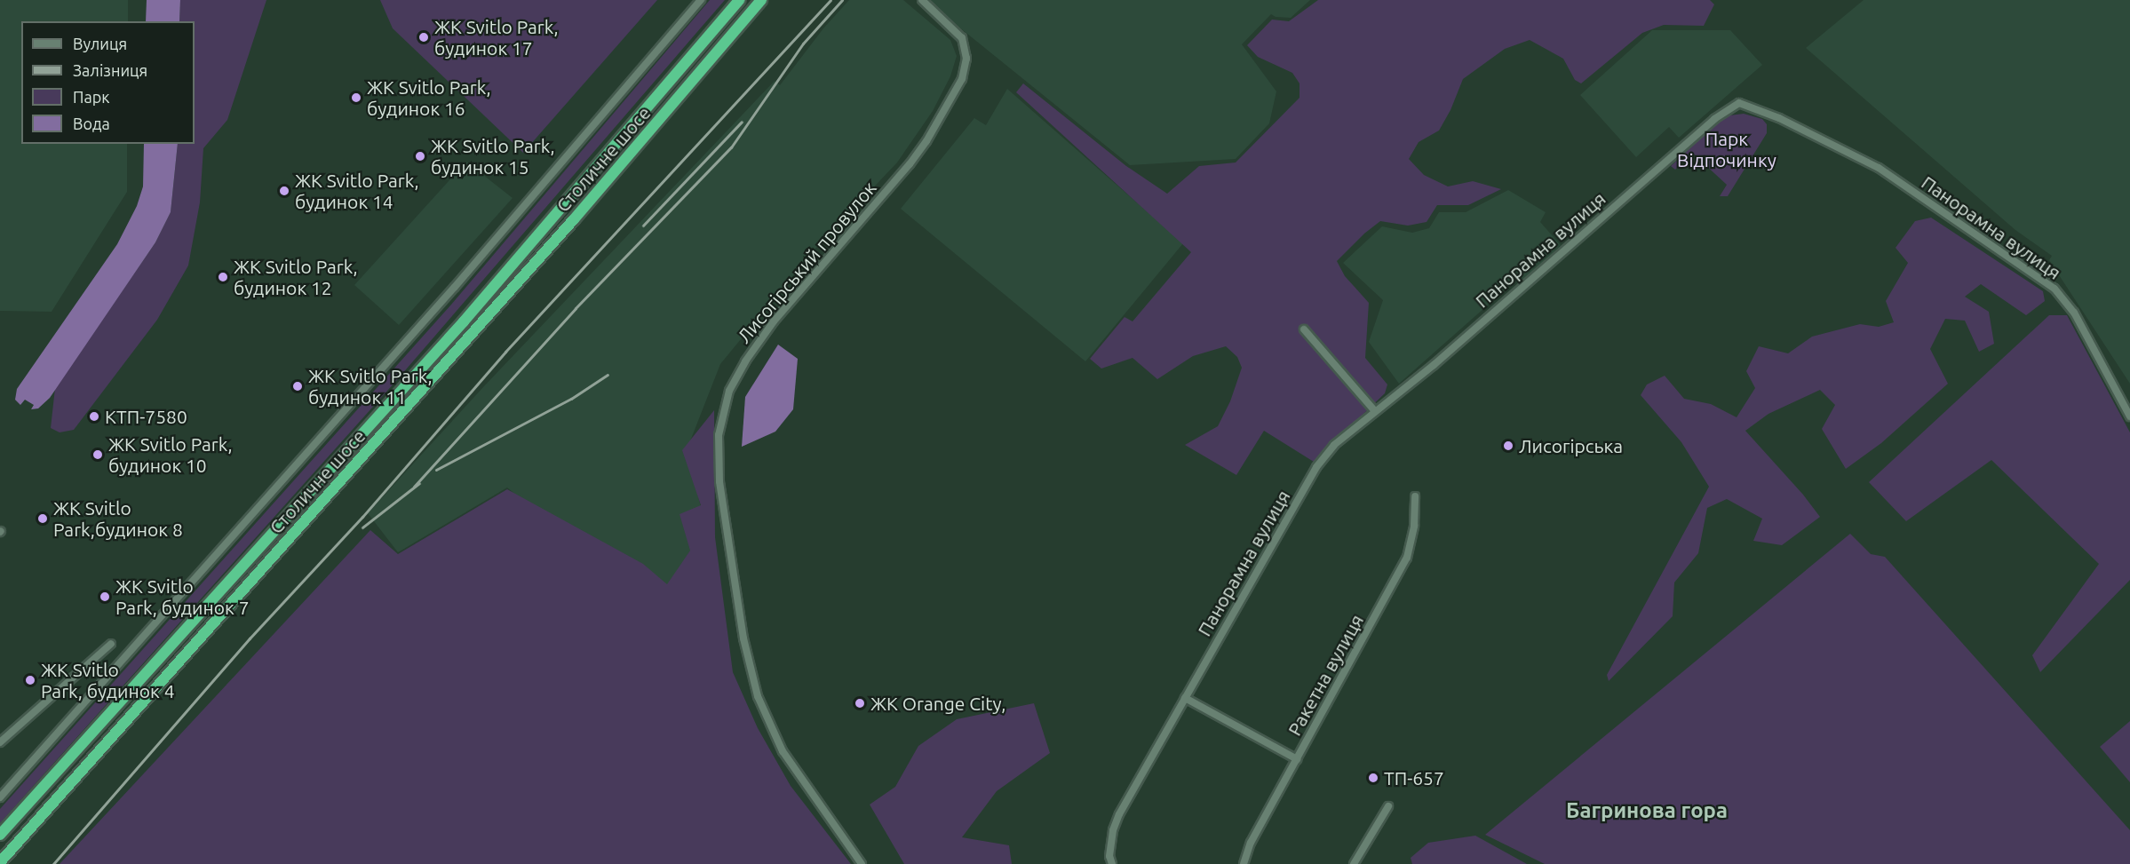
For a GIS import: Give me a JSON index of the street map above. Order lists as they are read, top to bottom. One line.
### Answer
{"streets":{"highway":["Столичне шосе"],"street":["Панорамна вулиця","Лисогірський провулок","Ракетна вулиця"]},"districts":["Багринова гора"],"parks":["Парк Відпочинку"],"places":["ЖК Svitlo Park, будинок 17","ЖК Svitlo Park, будинок 16","ЖК Svitlo Park, будинок 15","ЖК Svitlo Park, будинок 14","ЖК Svitlo Park, будинок 12","ЖК Svitlo Park, будинок 11","КТП-7580","Лисогірська","ЖК Svitlo Park, будинок 10","ЖК Svitlo Park,будинок 8","ЖК Svitlo Park, будинок 7","ЖК Svitlo Park, будинок 4","ЖК Orange City,","ТП-657"],"legend":["Вулиця","Залізниця","Парк","Вода"]}
